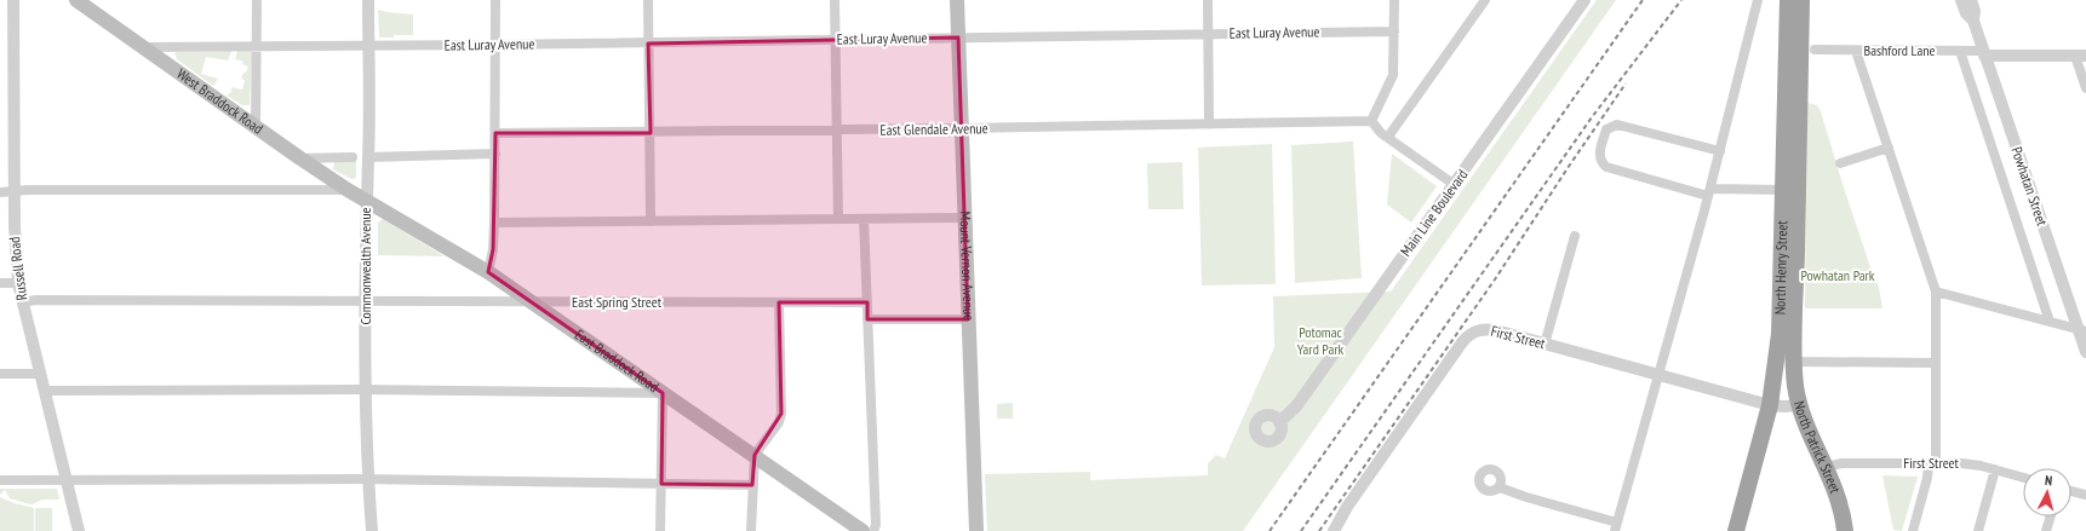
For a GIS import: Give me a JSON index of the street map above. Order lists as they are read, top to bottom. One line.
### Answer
{"streets":{"highway":["North Henry Street","North Patrick Street"],"main road":["West Braddock Road","Mount Vernon Avenue","East Braddock Road"],"street":["East Luray Avenue","Bashford Lane","East Glendale Avenue","Powhatan Street","Main Line Boulevard","Commonwealth Avenue","Russell Road","East Spring Street","First Street"]},"crossings":[["East Luray Avenue","West Braddock Road"],["East Luray Avenue","Commonwealth Avenue"],["East Luray Avenue","Mount Vernon Avenue"],["Bashford Lane","Powhatan Street"],["West Braddock Road","Commonwealth Avenue"],["West Braddock Road","East Braddock Road"],["East Glendale Avenue","Mount Vernon Avenue"],["Commonwealth Avenue","East Spring Street"],["Commonwealth Avenue","East Braddock Road"],["Russell Road","East Spring Street"],["North Henry Street","First Street"],["North Henry Street","North Patrick Street"],["East Spring Street","East Braddock Road"],["First Street","North Patrick Street"]],"parks":["Powhatan Park","Potomac Yard Park"],"north":"top"}
